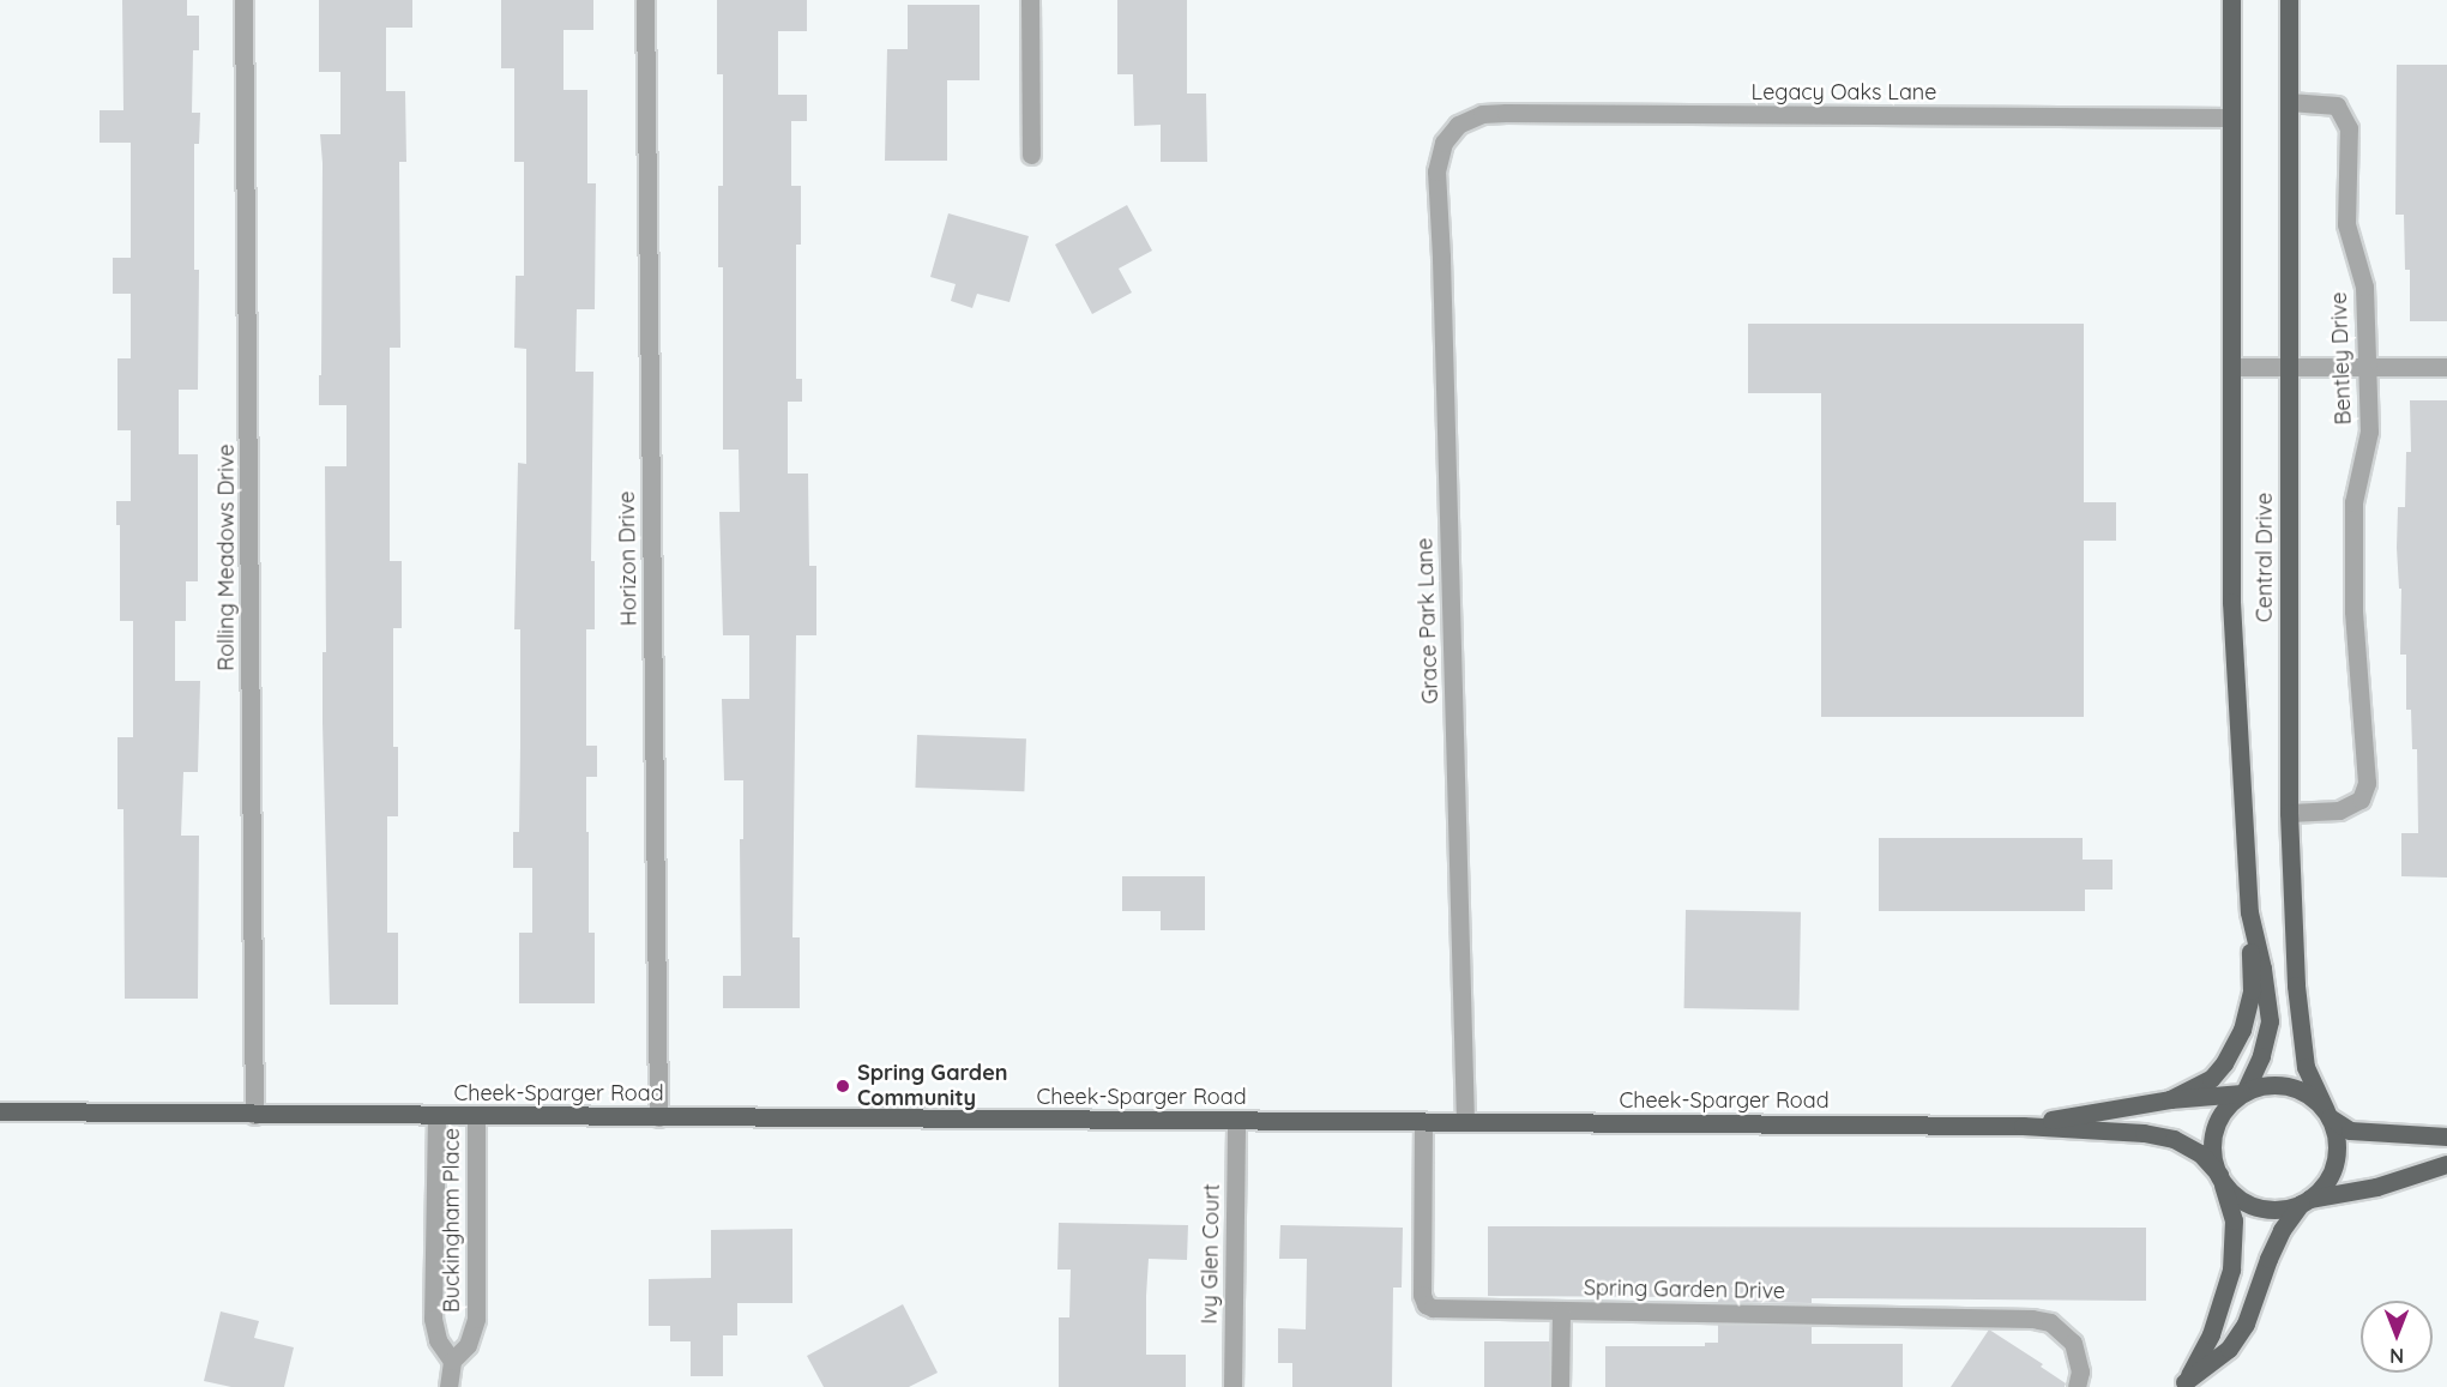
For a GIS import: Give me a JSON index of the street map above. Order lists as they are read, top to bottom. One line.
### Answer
{"streets":{"main road":["Central Drive","Cheek-Sparger Road"],"street":["Legacy Oaks Lane","Bentley Drive","Rolling Meadows Drive","Horizon Drive","Grace Park Lane","Buckingham Place","Ivy Glen Court","Spring Garden Drive"]},"crossings":[["Legacy Oaks Lane","Central Drive"],["Legacy Oaks Lane","Grace Park Lane"],["Bentley Drive","Central Drive"],["Rolling Meadows Drive","Cheek-Sparger Road"],["Central Drive","Cheek-Sparger Road"],["Horizon Drive","Cheek-Sparger Road"],["Grace Park Lane","Cheek-Sparger Road"],["Cheek-Sparger Road","Buckingham Place"],["Cheek-Sparger Road","Ivy Glen Court"],["Cheek-Sparger Road","Spring Garden Drive"]],"places":["Spring Garden Community"],"north":"bottom"}
